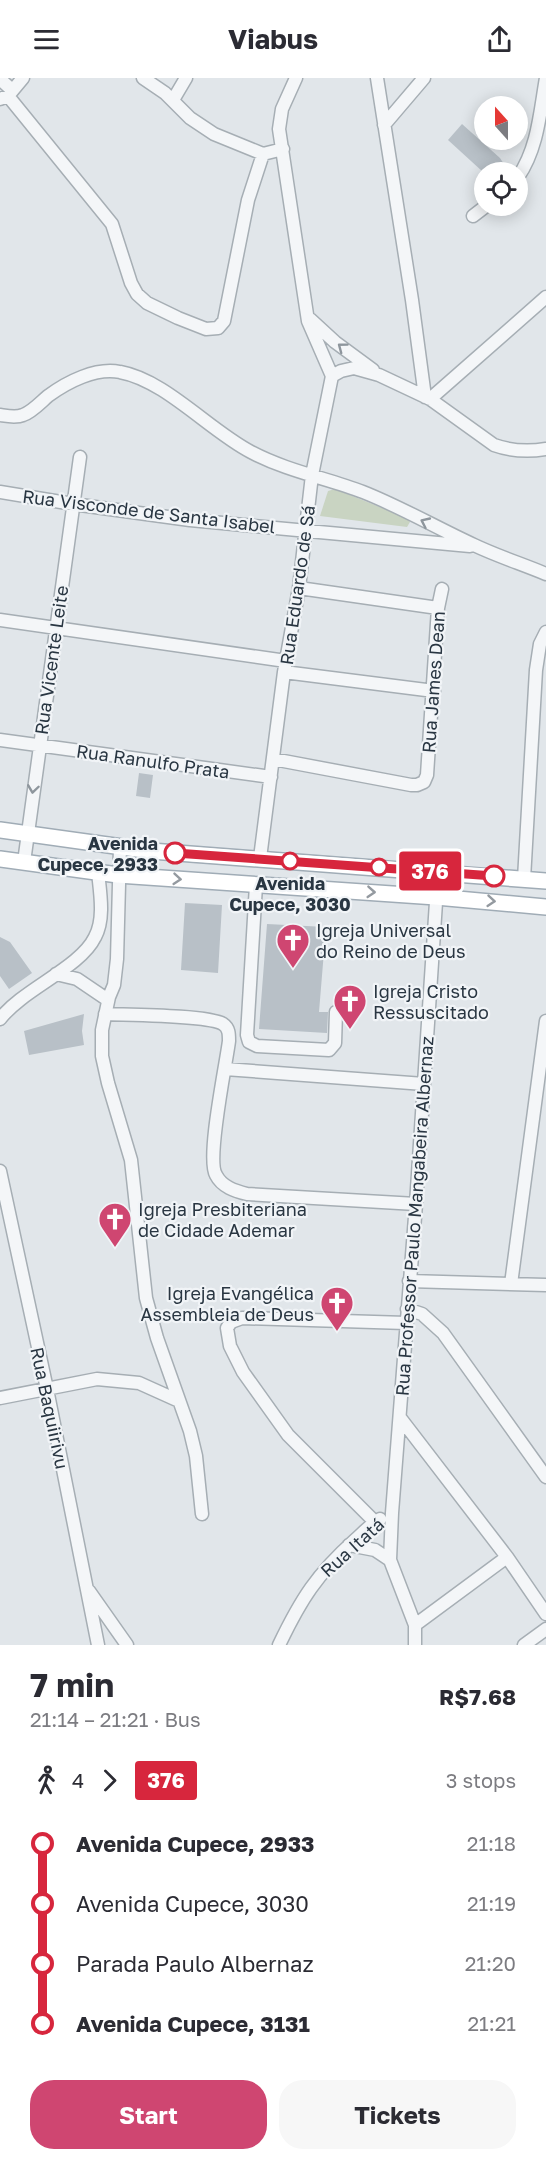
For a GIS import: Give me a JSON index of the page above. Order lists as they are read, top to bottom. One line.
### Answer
{"streets":{"street":["Rua Visconde de Santa Isabel","Rua Eduardo de Sá","Rua Vicente Leite","Rua James Dean","Rua Ranulfo Prata","Rua Professor Paulo Mangabeira Albernaz","Rua Baquiirivu","Rua Itatá"]},"crossings":[["Rua Visconde de Santa Isabel","Rua Eduardo de Sá"],["Rua Visconde de Santa Isabel","Rua Vicente Leite"],["Rua Eduardo de Sá","Rua James Dean"],["Rua Eduardo de Sá","Rua Ranulfo Prata"],["Rua Vicente Leite","Rua Ranulfo Prata"],["Rua Professor Paulo Mangabeira Albernaz","Rua Itatá"]],"places":{"other":["Avenida Cupece, 2933","Avenida Cupece, 3030"],"church":["Igreja Universal do Reino de Deus","Igreja Cristo Ressuscitado","Igreja Presbiteriana de Cidade Ademar","Igreja Evangélica Assembleia de Deus"]},"lines":["bus line 376"],"north":"top","page":{"header":"Viabus","on_map":"376","heading":["7 min","21:14 – 21:21 · Bus","R$7.68"],"legs":["4","376","3 stops"],"list":[{"name":"Avenida Cupece, 2933","value":"21:18"},{"name":"Avenida Cupece, 3030","value":"21:19"},{"name":"Parada Paulo Albernaz","value":"21:20"},{"name":"Avenida Cupece, 3131","value":"21:21"}],"buttons":["Start","Tickets"]}}
